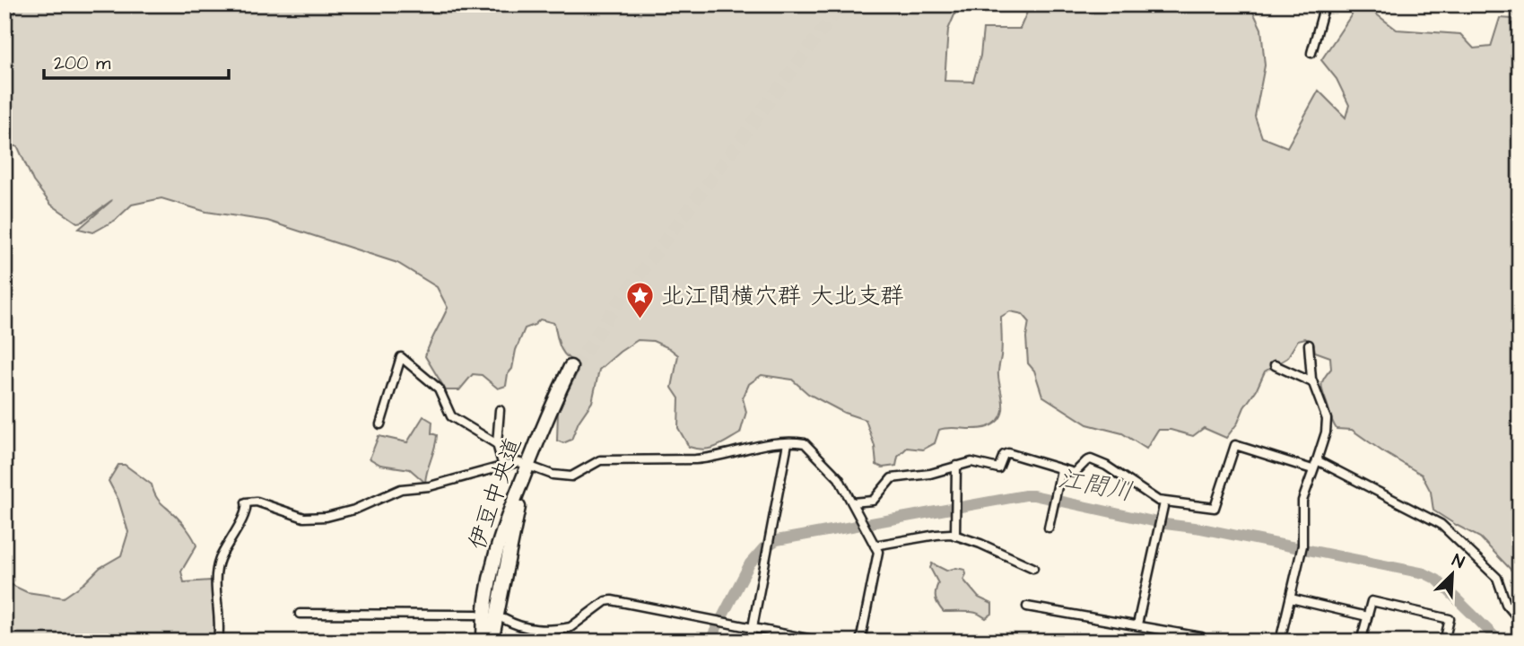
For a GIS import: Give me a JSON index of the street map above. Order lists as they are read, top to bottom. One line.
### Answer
{"streets":{"highway":["伊豆中央道"]},"water":["江間川"],"places":{"place":["北江間横穴群 大北支群"]},"scale_bar":"200 m","north":"top right"}
